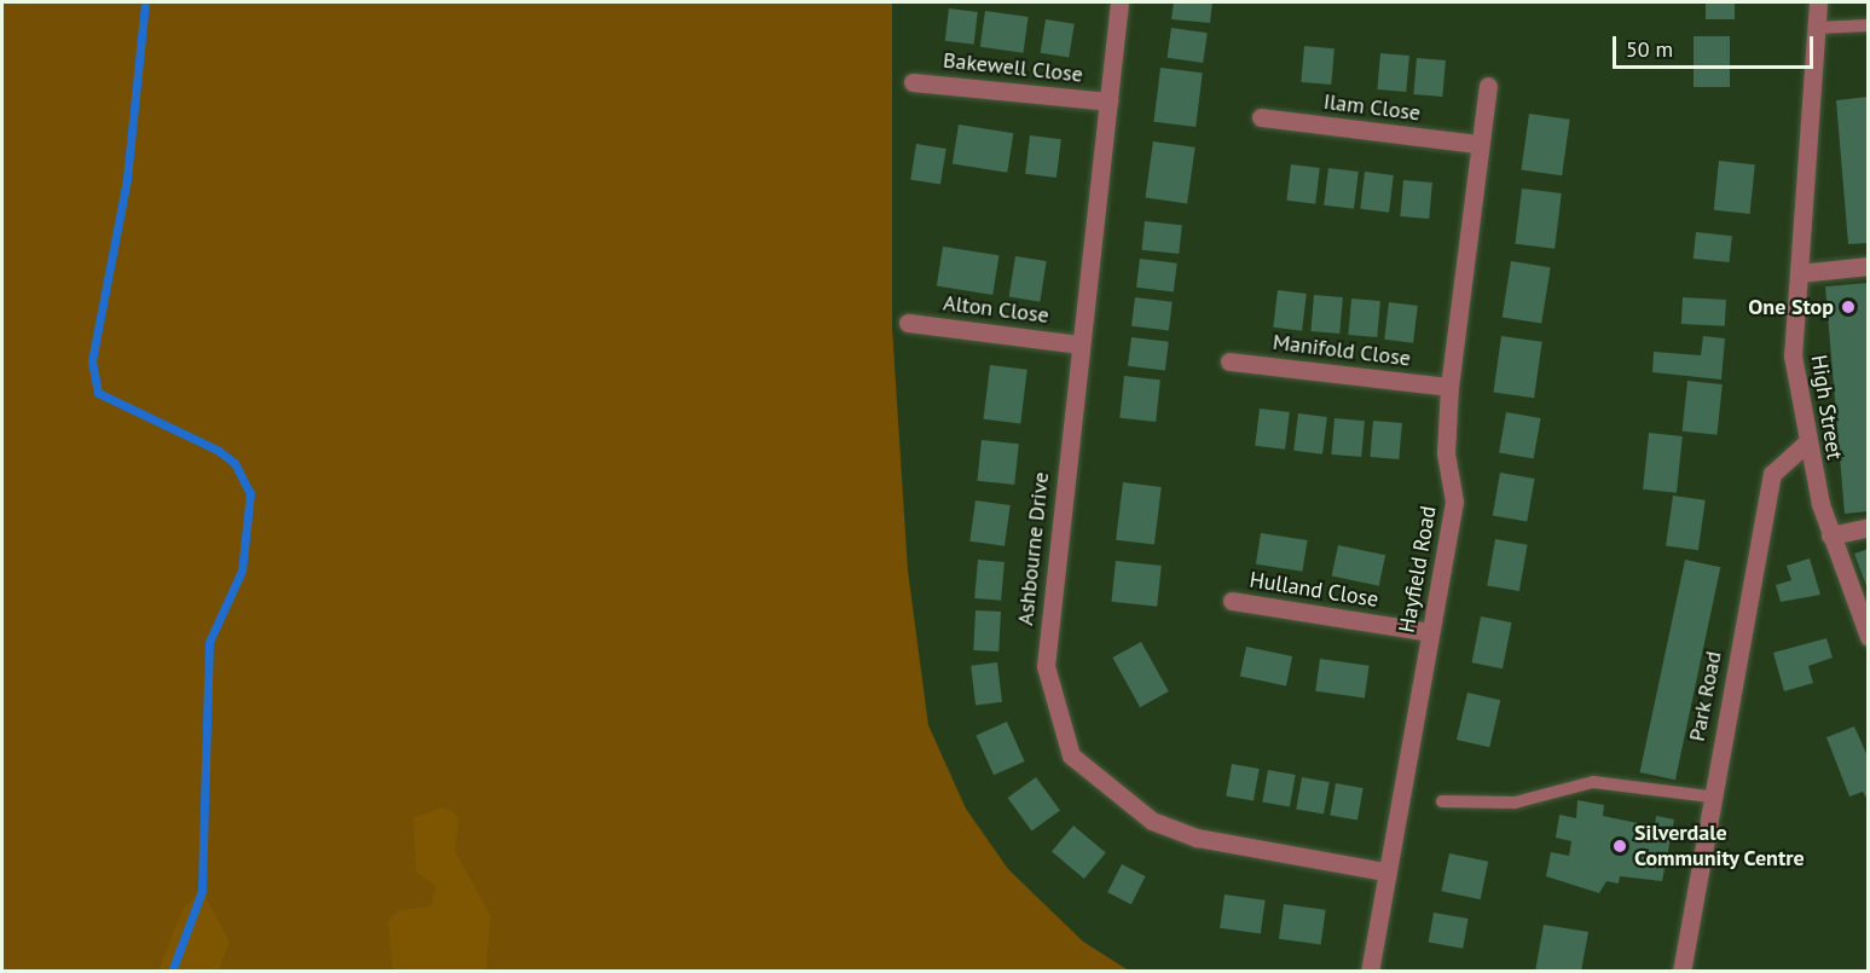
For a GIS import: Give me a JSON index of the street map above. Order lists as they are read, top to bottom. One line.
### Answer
{"streets":{"street":["Bakewell Close","Ilam Close","Alton Close","Manifold Close","High Street","Ashbourne Drive","Hayfield Road","Hulland Close","Park Road"]},"crossings":[["Bakewell Close","Ashbourne Drive"],["Ilam Close","Hayfield Road"],["Alton Close","Ashbourne Drive"],["Manifold Close","Hayfield Road"],["High Street","Park Road"],["Ashbourne Drive","Hayfield Road"],["Hayfield Road","Hulland Close"]],"places":["One Stop","Silverdale Community Centre"],"scale_bar":"50 m"}
